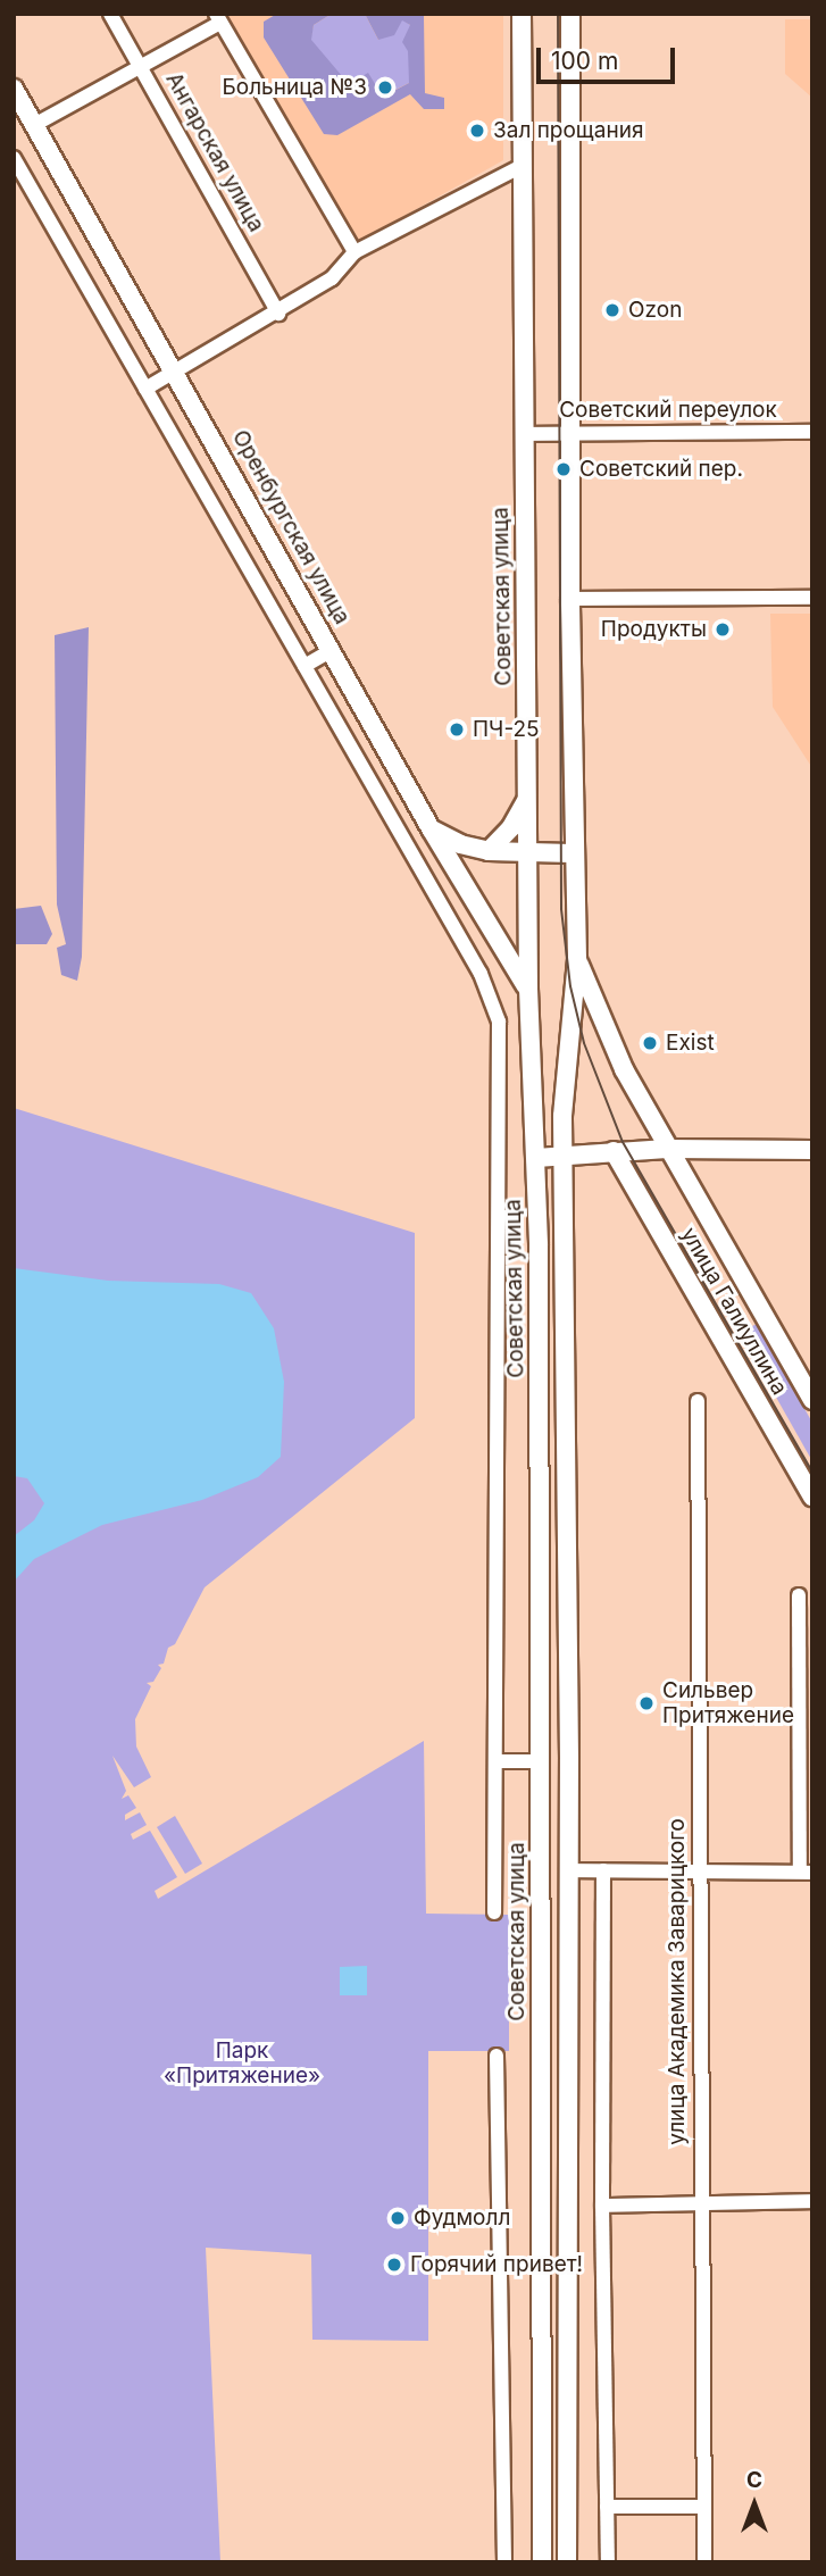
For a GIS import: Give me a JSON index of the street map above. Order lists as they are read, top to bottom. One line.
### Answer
{"streets":{"main road":["Оренбургская улица","Советская улица","улица Галиуллина"],"street":["Ангарская улица","Советский переулок","улица Академика Заварицкого"]},"crossings":[["Советский переулок","Советская улица"],["Оренбургская улица","Советская улица"]],"parks":["Парк «Притяжение»"],"places":["Больница №3","Зал прощания","Ozon","Советский пер.","Продукты","ПЧ-25","Exist","Сильвер Притяжение","Фудмолл","Горячий привет!"],"scale_bar":"100 m","north":"top"}
